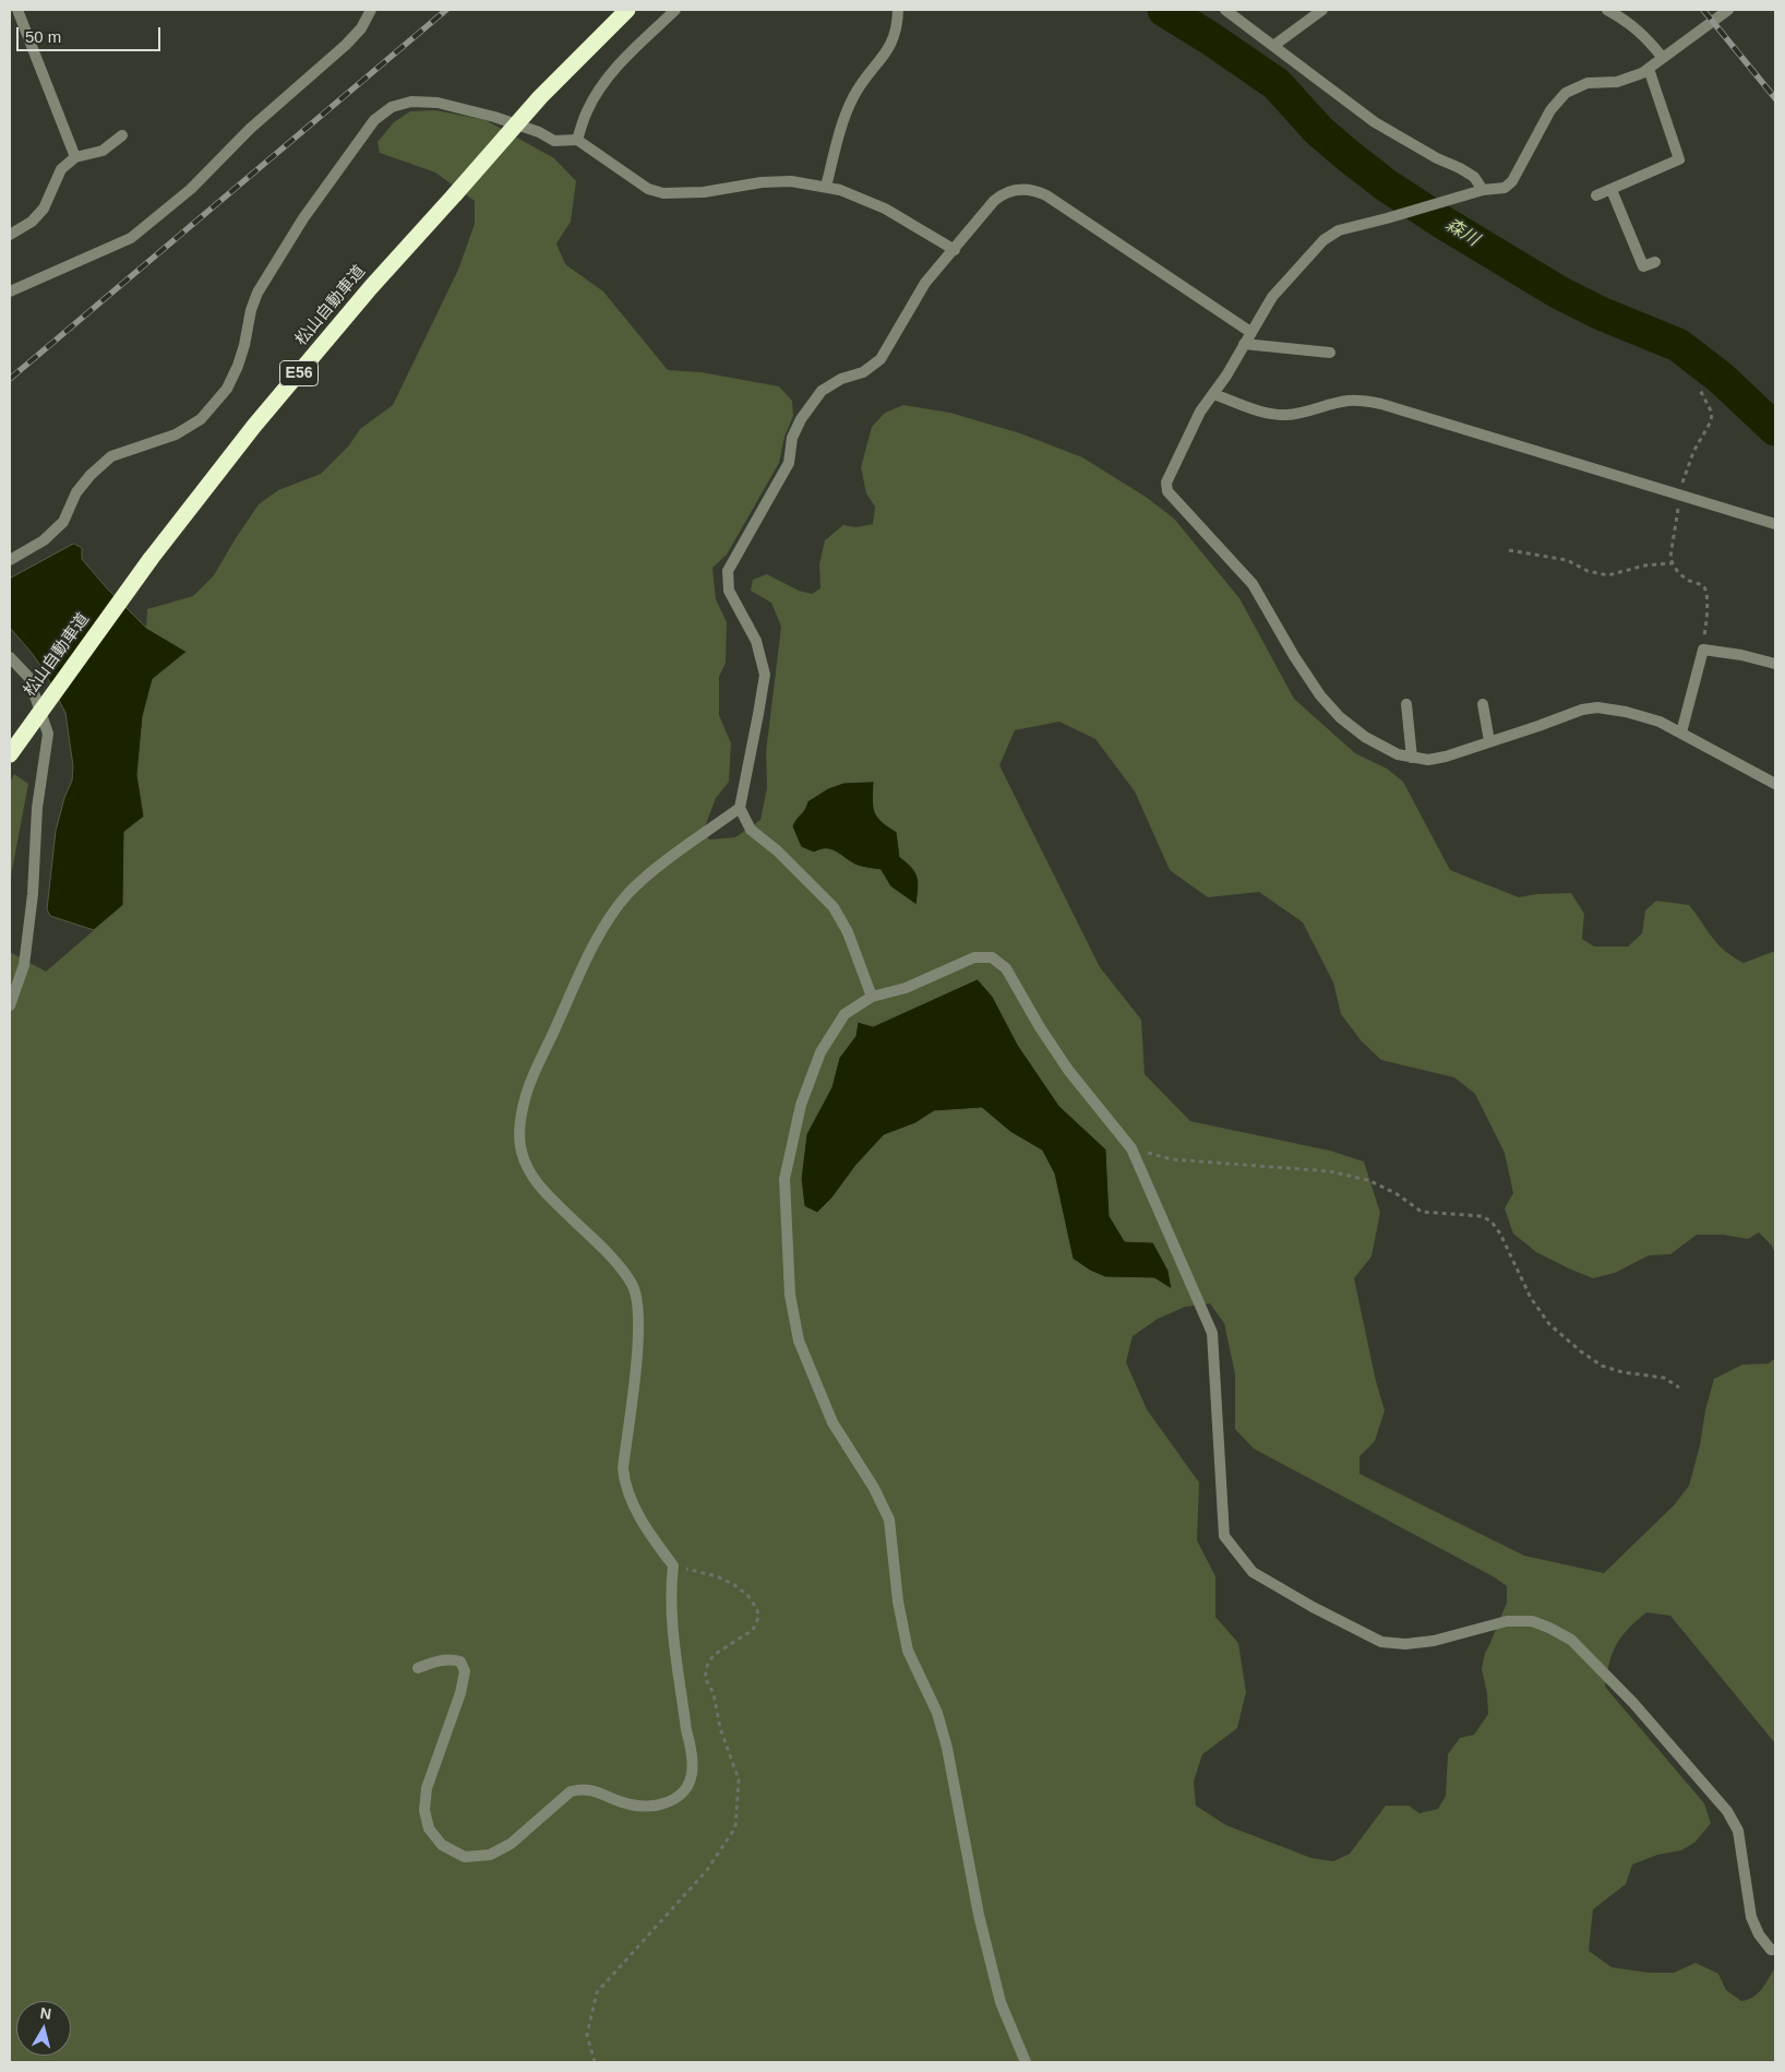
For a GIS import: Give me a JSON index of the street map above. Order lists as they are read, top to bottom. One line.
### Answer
{"streets":{"highway":["松山自動車道","E56"]},"water":["森川"],"scale_bar":"50 m","north":"top"}
